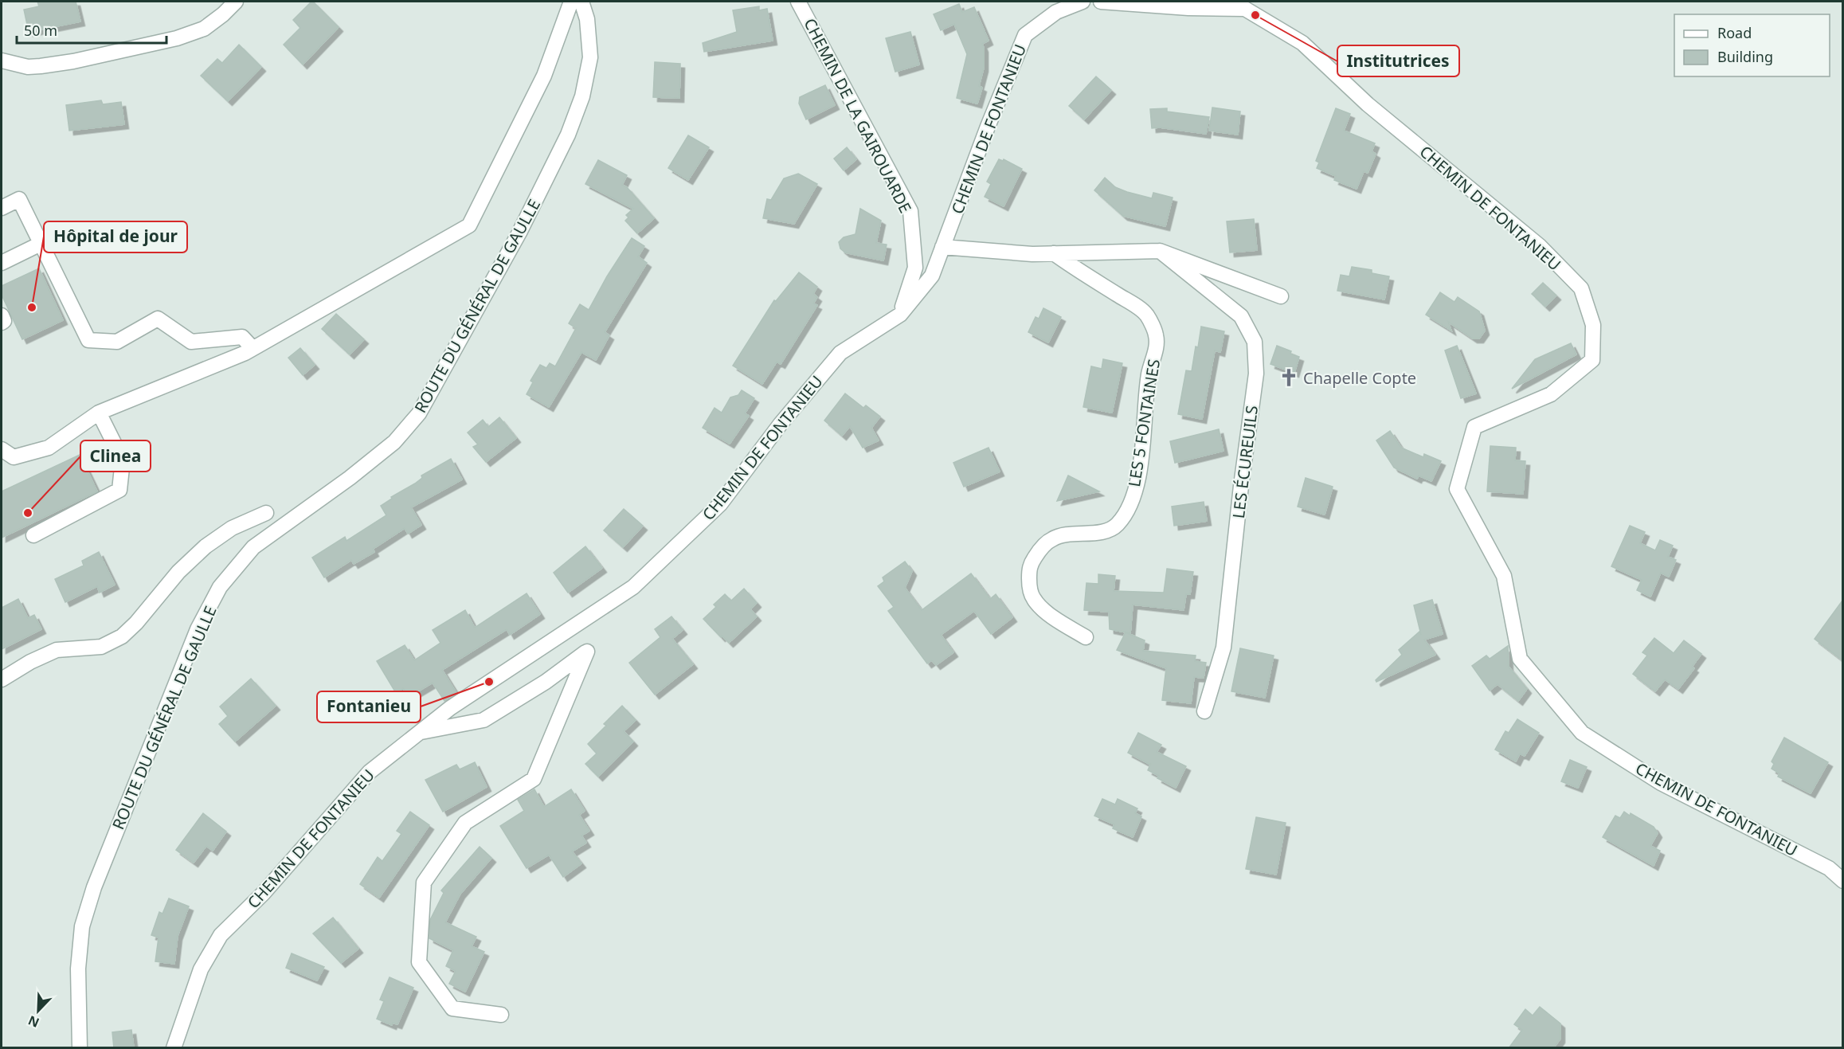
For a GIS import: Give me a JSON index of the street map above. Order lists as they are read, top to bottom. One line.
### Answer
{"streets":{"street":["CHEMIN DE LA GAIROUARDE","CHEMIN DE FONTANIEU","ROUTE DU GÉNÉRAL DE GAULLE","LES 5 FONTAINES","LES ÉCUREUILS"]},"crossings":[["CHEMIN DE LA GAIROUARDE","CHEMIN DE FONTANIEU"]],"places":{"other":["Institutrices","Hôpital de jour","Clinea","Fontanieu"],"church":["Chapelle Copte"]},"legend":["Road","Building"],"scale_bar":"50 m","north":"bottom left"}
